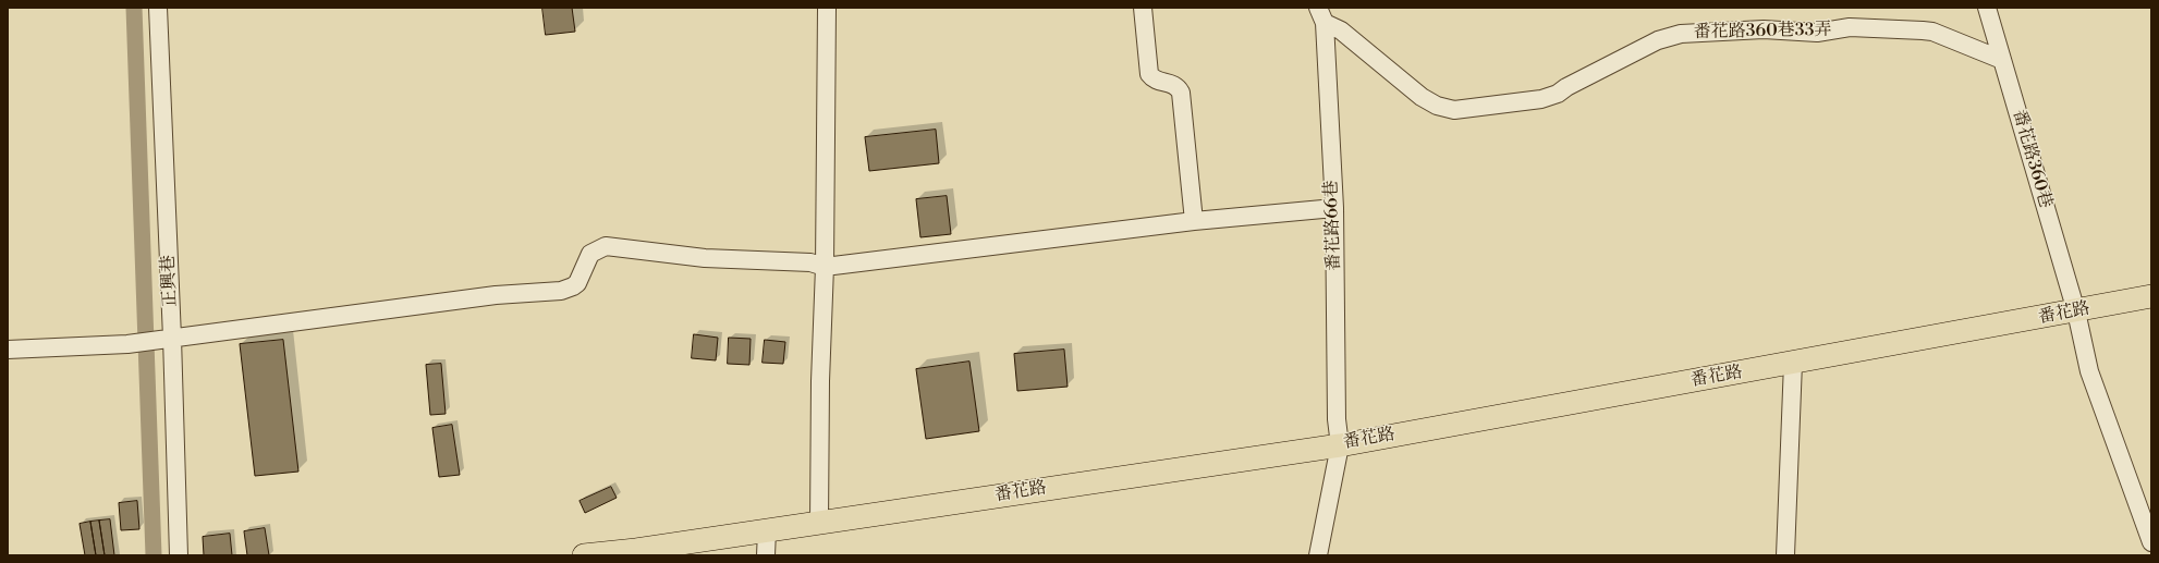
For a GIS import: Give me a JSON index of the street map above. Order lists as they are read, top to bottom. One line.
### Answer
{"streets":{"main road":["番花路"],"street":["番花路360巷33弄","番花路360巷","番花路66巷","正興巷"]},"crossings":[["番花路360巷33弄","番花路360巷"],["番花路360巷33弄","番花路66巷"],["番花路360巷","番花路"],["番花路66巷","番花路"]]}
